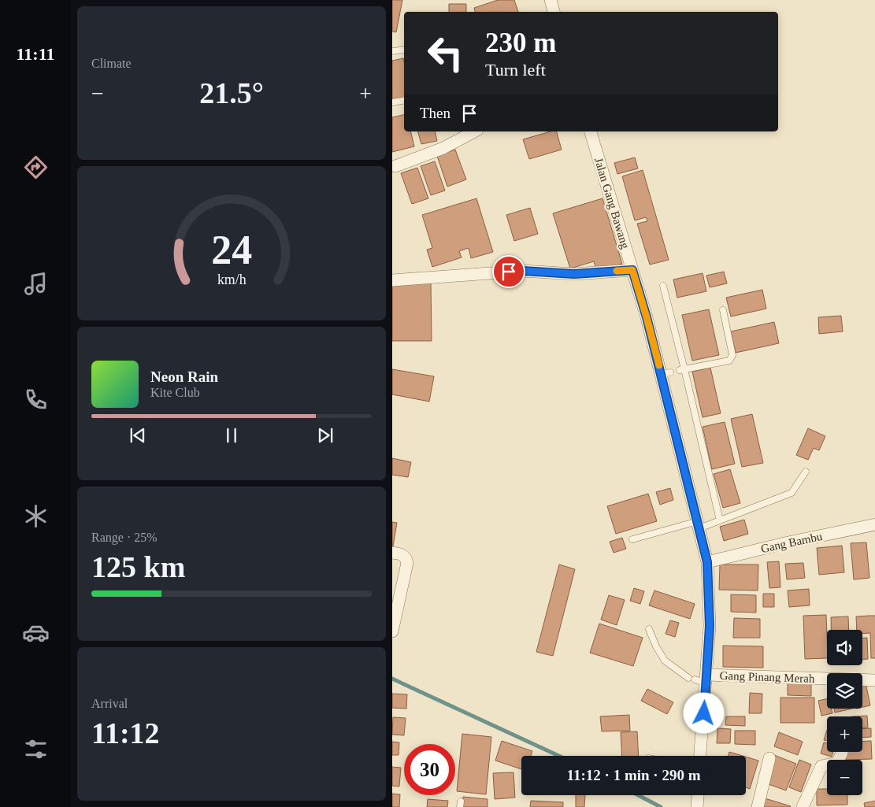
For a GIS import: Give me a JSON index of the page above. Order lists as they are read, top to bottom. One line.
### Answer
{"streets":{"street":["Jalan Gang Bawang","Gang Bambu","Gang Pinang Merah"]},"crossings":[["Jalan Gang Bawang","Gang Bambu"],["Jalan Gang Bawang","Gang Pinang Merah"]],"page":{"tabs":"11:11","tile":["Climate",["Range · 25%","125 km"],["Arrival","11:12"]],"turn":["230 m","Turn left"],"heat":["−","21.5°","+"],"then":"Then","song":["Neon Rain","Kite Club"],"map_buttons":["+","−"],"limit":"30","trip":"11:12 · 1 min · 290 m","gauge":["24","km/h"]}}
